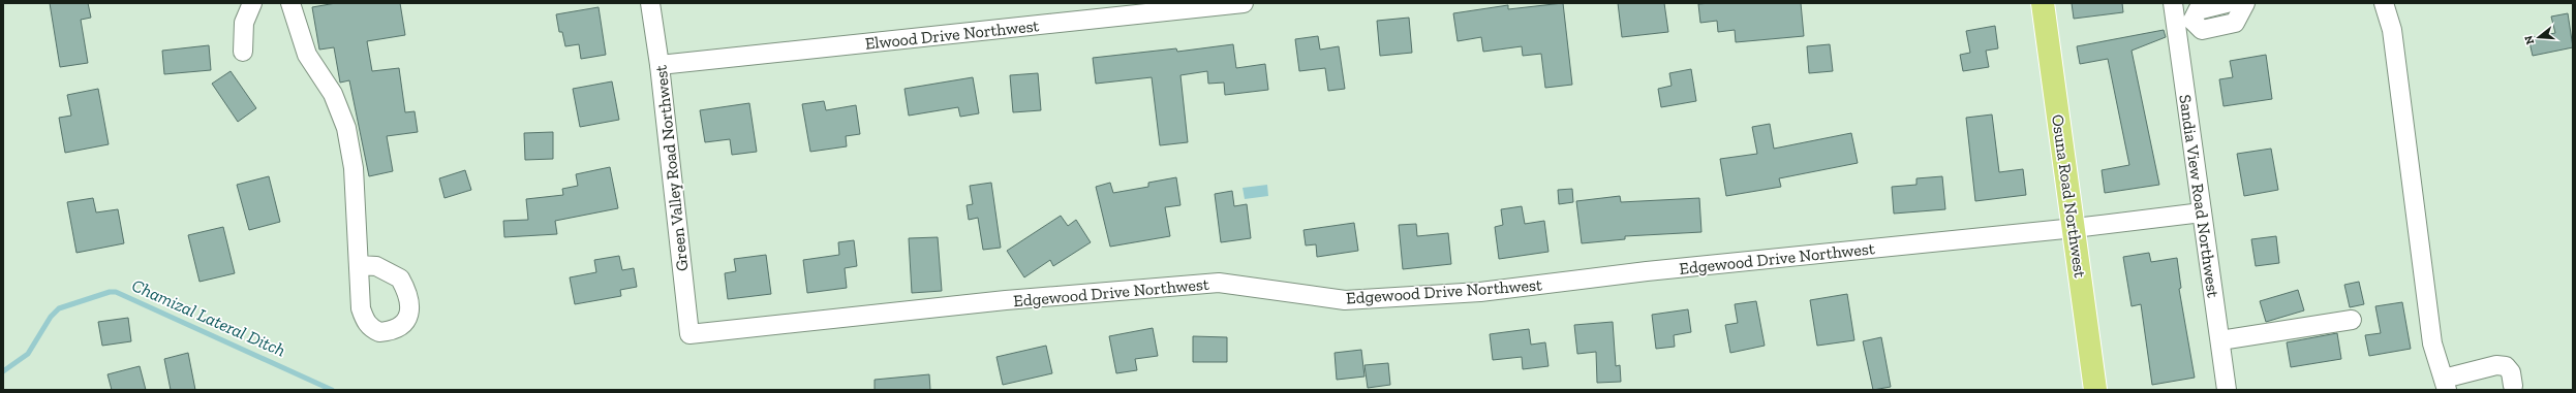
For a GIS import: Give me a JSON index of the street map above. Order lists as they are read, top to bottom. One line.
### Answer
{"streets":{"main road":["Osuna Road Northwest"],"street":["Elwood Drive Northwest","Green Valley Road Northwest","Sandia View Road Northwest","Edgewood Drive Northwest"]},"crossings":[["Elwood Drive Northwest","Green Valley Road Northwest"],["Green Valley Road Northwest","Edgewood Drive Northwest"],["Osuna Road Northwest","Edgewood Drive Northwest"],["Sandia View Road Northwest","Edgewood Drive Northwest"]],"water":["Chamizal Lateral Ditch"],"north":"left"}
